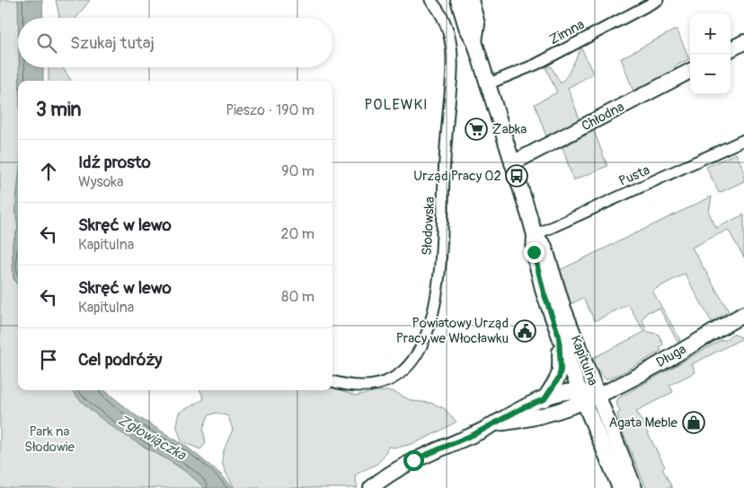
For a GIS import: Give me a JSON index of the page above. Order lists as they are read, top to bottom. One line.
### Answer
{"streets":{"street":["Zimna","Chłodna","Pusta","Słodowska","Długa","Kapitulna"]},"crossings":[["Zimna","Kapitulna"],["Chłodna","Kapitulna"],["Pusta","Kapitulna"],["Długa","Kapitulna"]],"districts":["POLEWKI"],"water":["Zgłowiączka"],"parks":["Park na Słodowie"],"places":{"supermarket":["Żabka"],"bus stop":["Urząd Pracy 02"],"public building":["Powiatowy Urząd Pracy we Włocławku"],"shop":["Agata Meble"]},"page":{"map_buttons":["+","−"],"search":"Szukaj tutaj","heading":["3 min","Pieszo · 190 m"],"list":[["Idź prosto","Wysoka","90 m"],["Skręć w lewo","Kapitulna","20 m"],["Skręć w lewo","Kapitulna","80 m"],"Cel podróży"]}}
